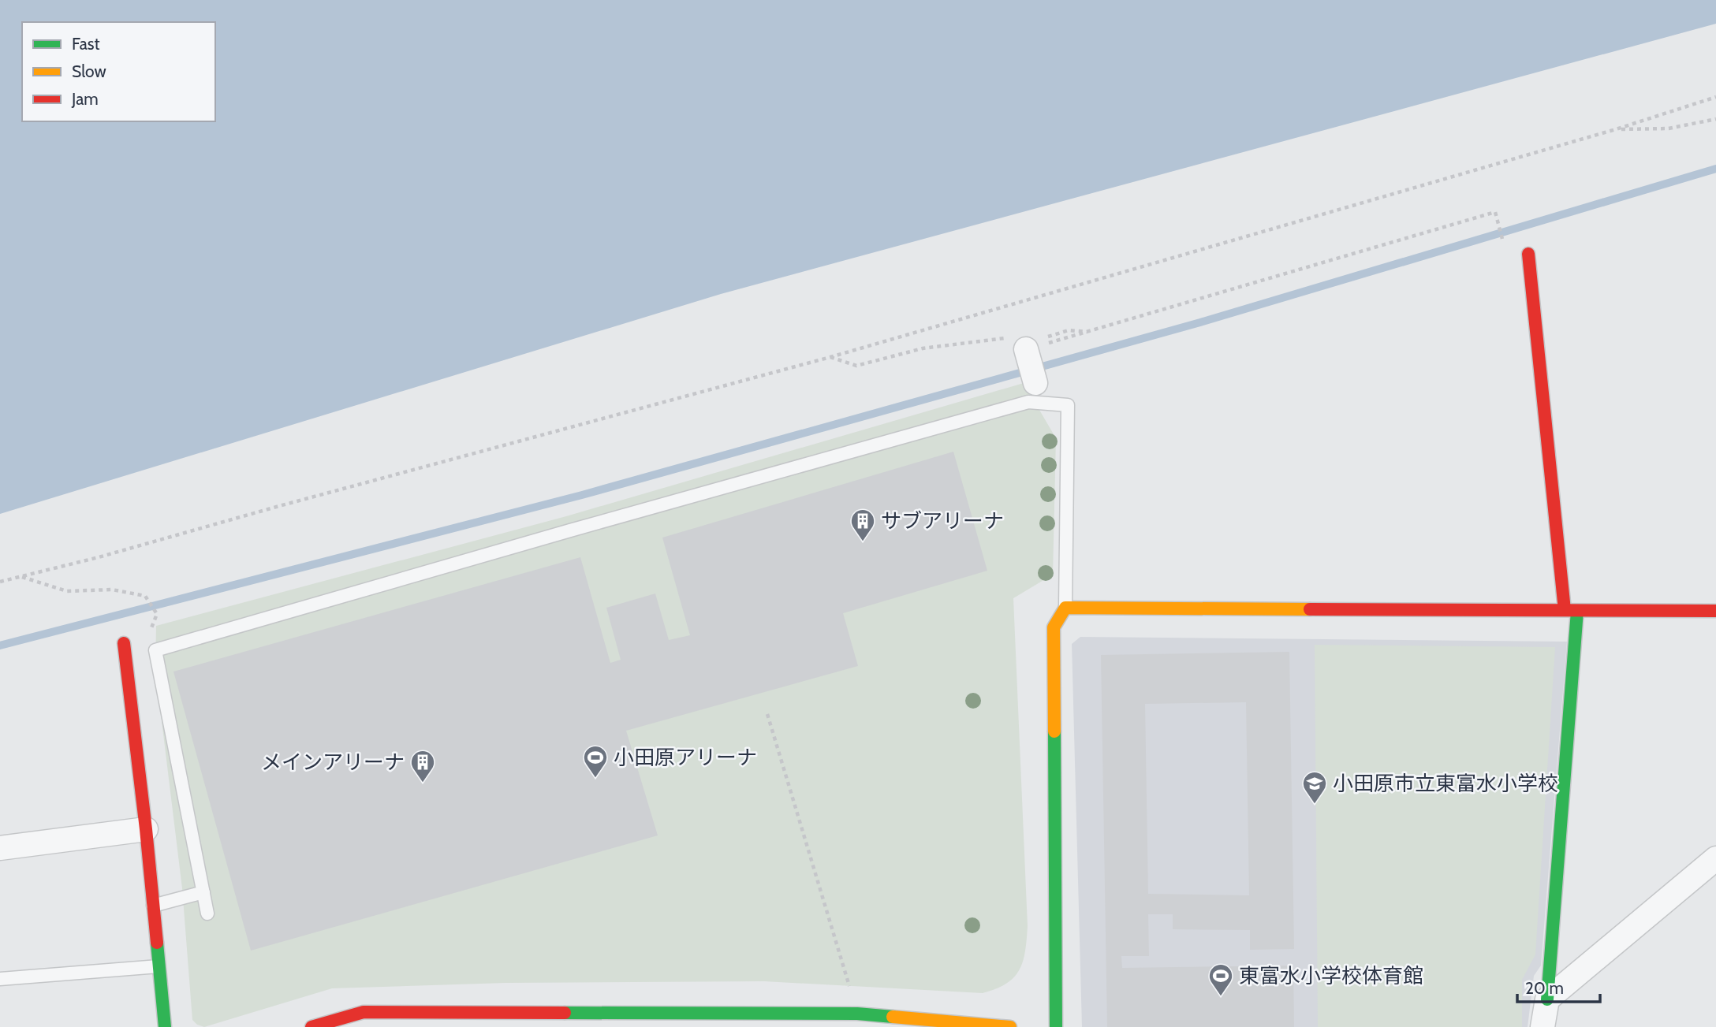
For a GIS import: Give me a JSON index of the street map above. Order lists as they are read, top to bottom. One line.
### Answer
{"places":{"building":["サブアリーナ","メインアリーナ"],"sports":["小田原アリーナ","東富水小学校体育館"],"school or university":["小田原市立東富水小学校"]},"legend":["Fast","Slow","Jam"],"scale_bar":"20 m"}
